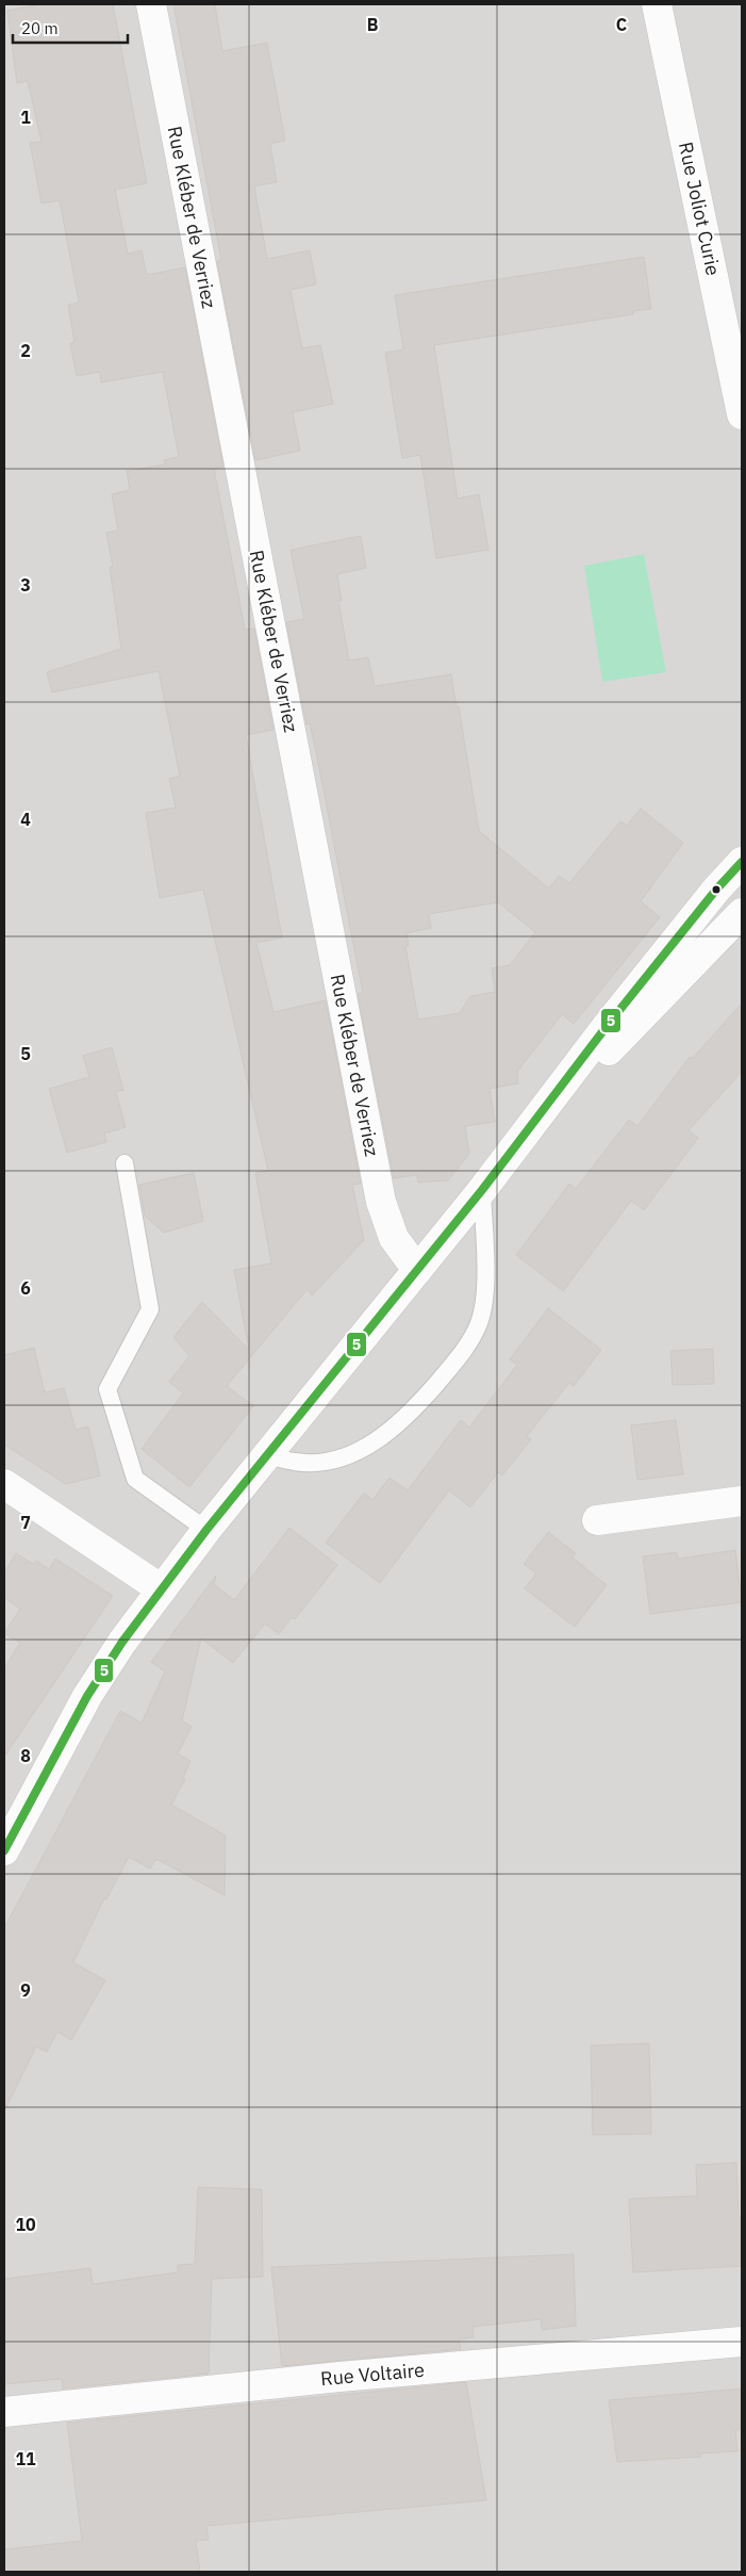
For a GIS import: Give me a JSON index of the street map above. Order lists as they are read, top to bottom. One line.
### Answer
{"streets":{"street":["Rue Joliot Curie","Rue Kléber de Verriez","Rue Voltaire"]},"lines":["transit line 5"],"scale_bar":"20 m","grid":{"columns":["B","C"],"rows":["1","2","3","4","5","6","7","8","9","10","11"]}}
